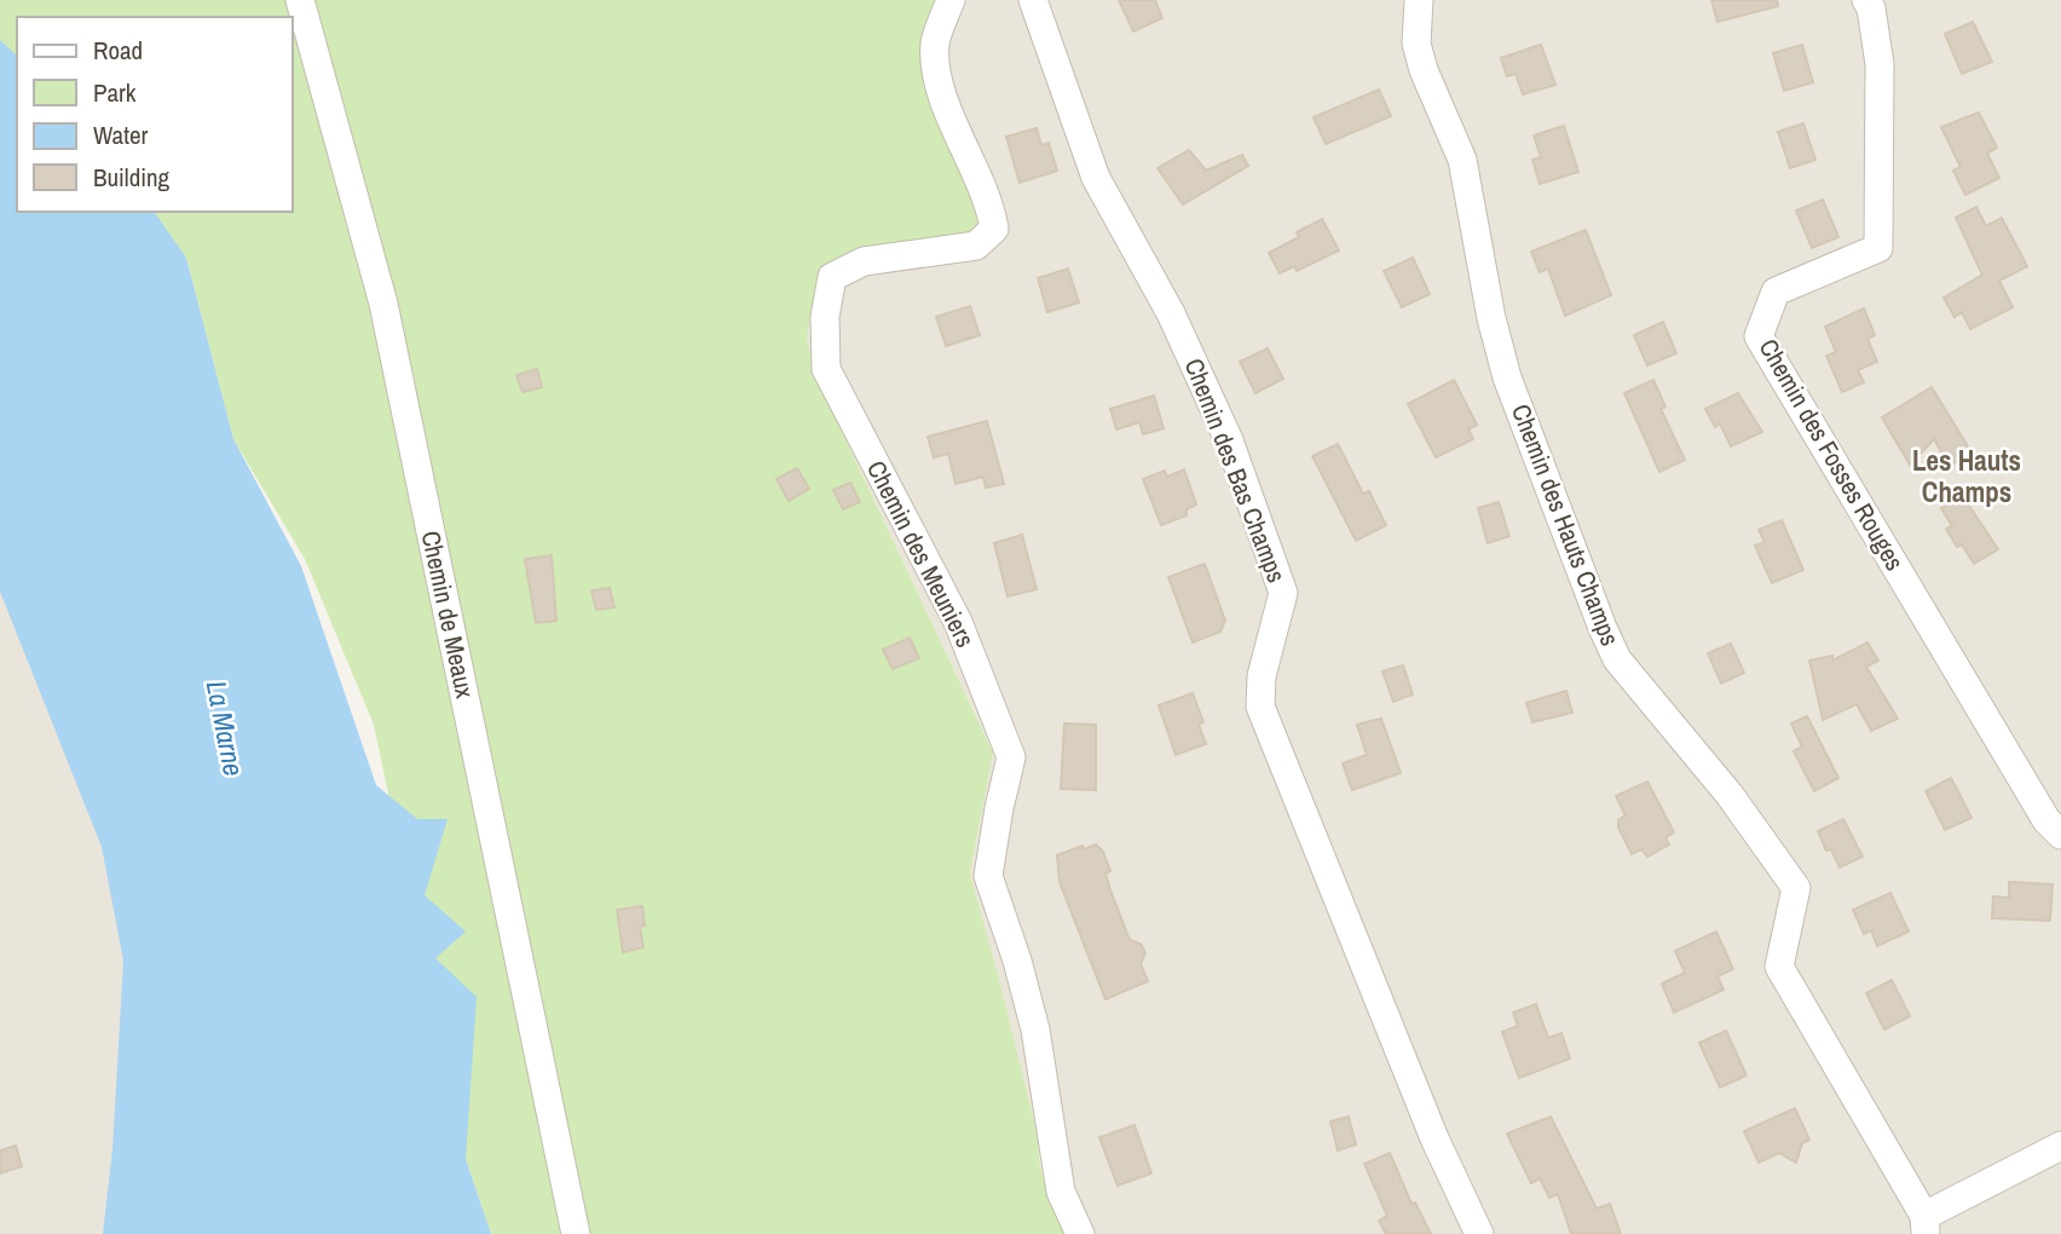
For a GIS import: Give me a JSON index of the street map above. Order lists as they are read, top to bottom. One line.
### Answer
{"streets":{"street":["Chemin des Fosses Rouges","Chemin des Bas Champs","Chemin des Hauts Champs","Chemin des Meuniers","Chemin de Meaux"]},"districts":["Les Hauts Champs"],"water":["La Marne"],"legend":["Road","Park","Water","Building"]}
